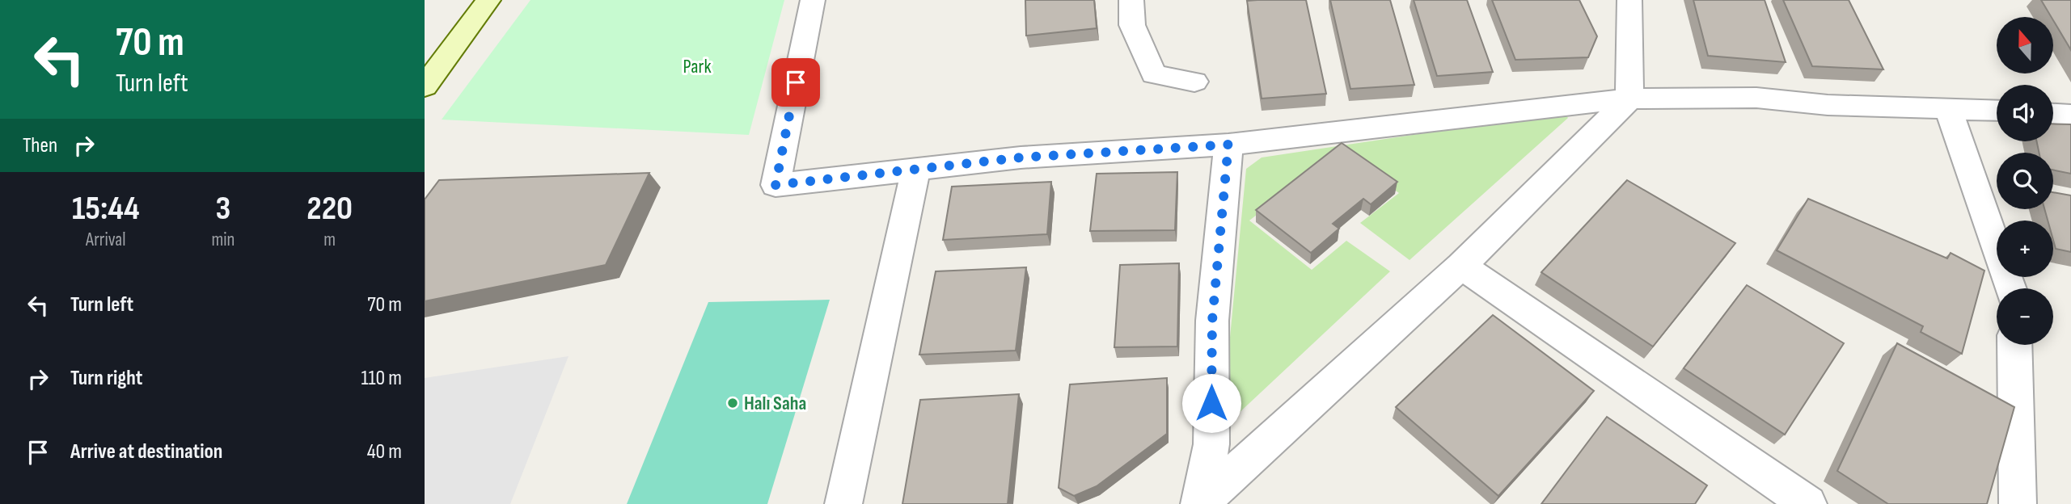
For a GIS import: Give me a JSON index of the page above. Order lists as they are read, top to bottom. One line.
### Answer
{"parks":["Park"],"places":["Halı Saha"],"north":"top","page":{"turn":["70 m","Turn left"],"map_buttons":["+","−"],"then":"Then","eta":["15:44","Arrival","3","min","220","m"],"list":[{"name":"Turn left","value":"70 m"},{"name":"Turn right","value":"110 m"},{"name":"Arrive at destination","value":"40 m"}]}}
